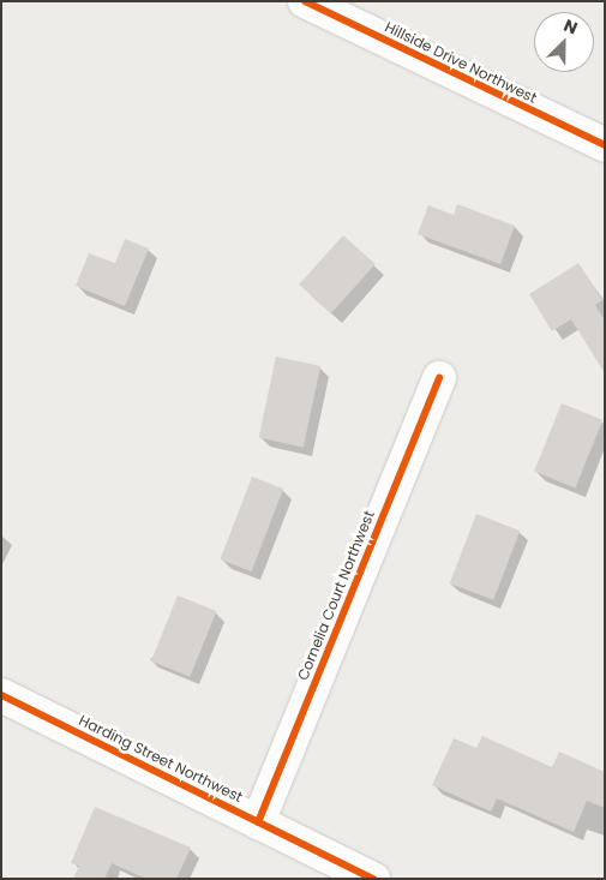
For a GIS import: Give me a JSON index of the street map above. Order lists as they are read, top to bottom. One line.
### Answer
{"streets":{"street":["Hillside Drive Northwest","Cornelia Court Northwest","Harding Street Northwest"]},"crossings":[["Cornelia Court Northwest","Harding Street Northwest"]],"north":"top right"}
